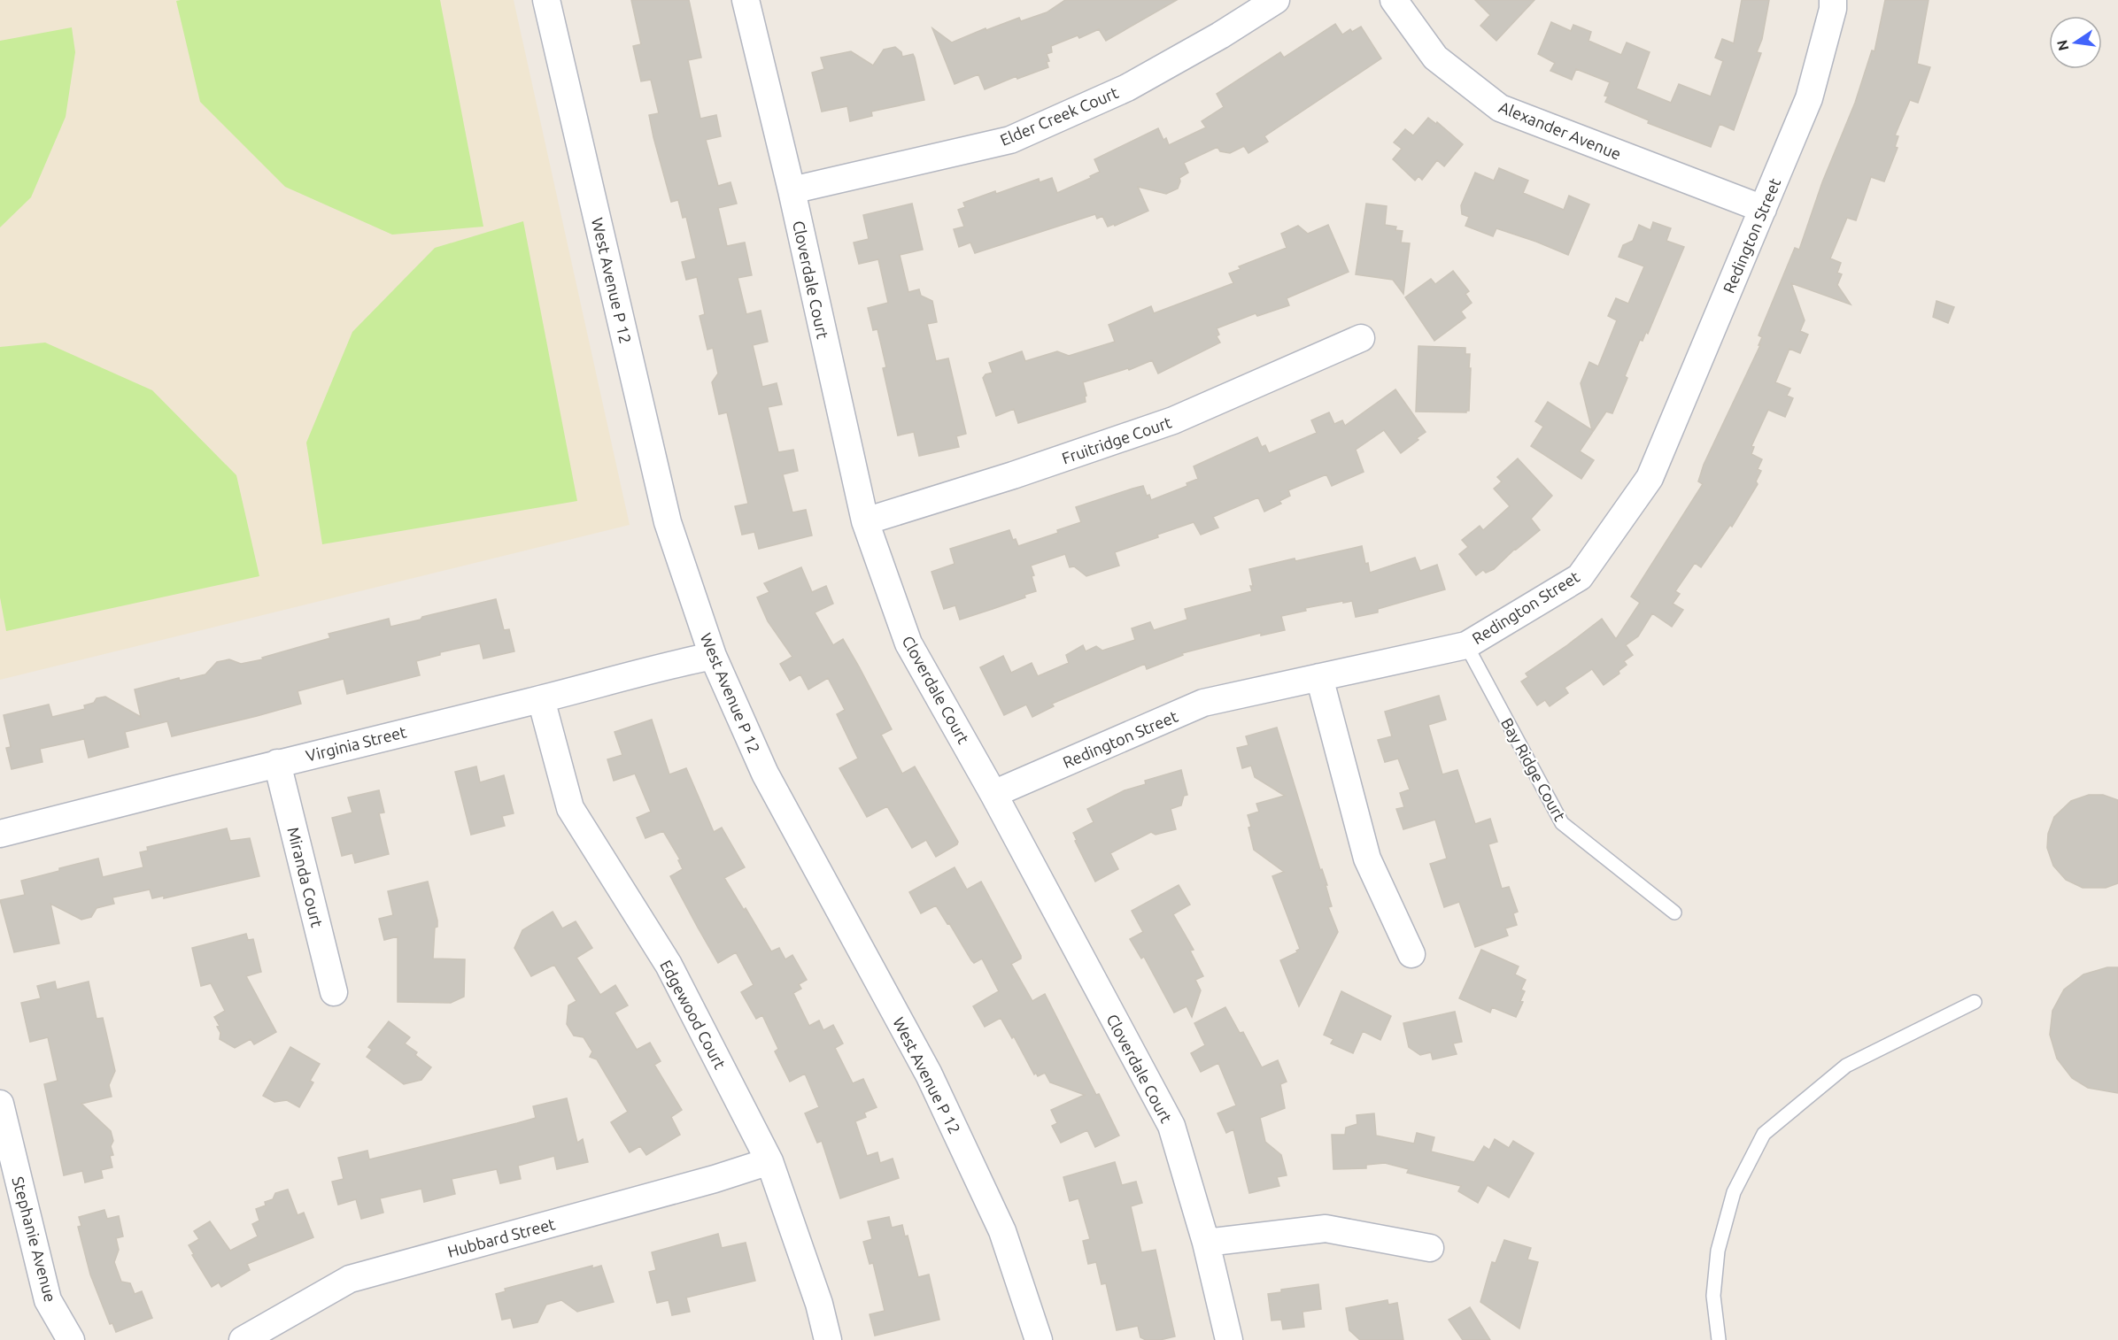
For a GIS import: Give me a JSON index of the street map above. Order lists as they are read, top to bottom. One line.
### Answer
{"streets":{"street":["Elder Creek Court","Alexander Avenue","Redington Street","Cloverdale Court","West Avenue P 12","Fruitridge Court","Virginia Street","Miranda Court","Edgewood Court","Hubbard Street","Stephanie Avenue"],"lane":["Bay Ridge Court"]},"crossings":[["Elder Creek Court","Cloverdale Court"],["Alexander Avenue","Redington Street"],["Redington Street","Cloverdale Court"],["Redington Street","Bay Ridge Court"],["Cloverdale Court","Fruitridge Court"],["West Avenue P 12","Virginia Street"],["Virginia Street","Miranda Court"],["Virginia Street","Edgewood Court"],["Edgewood Court","Hubbard Street"]],"north":"left"}
